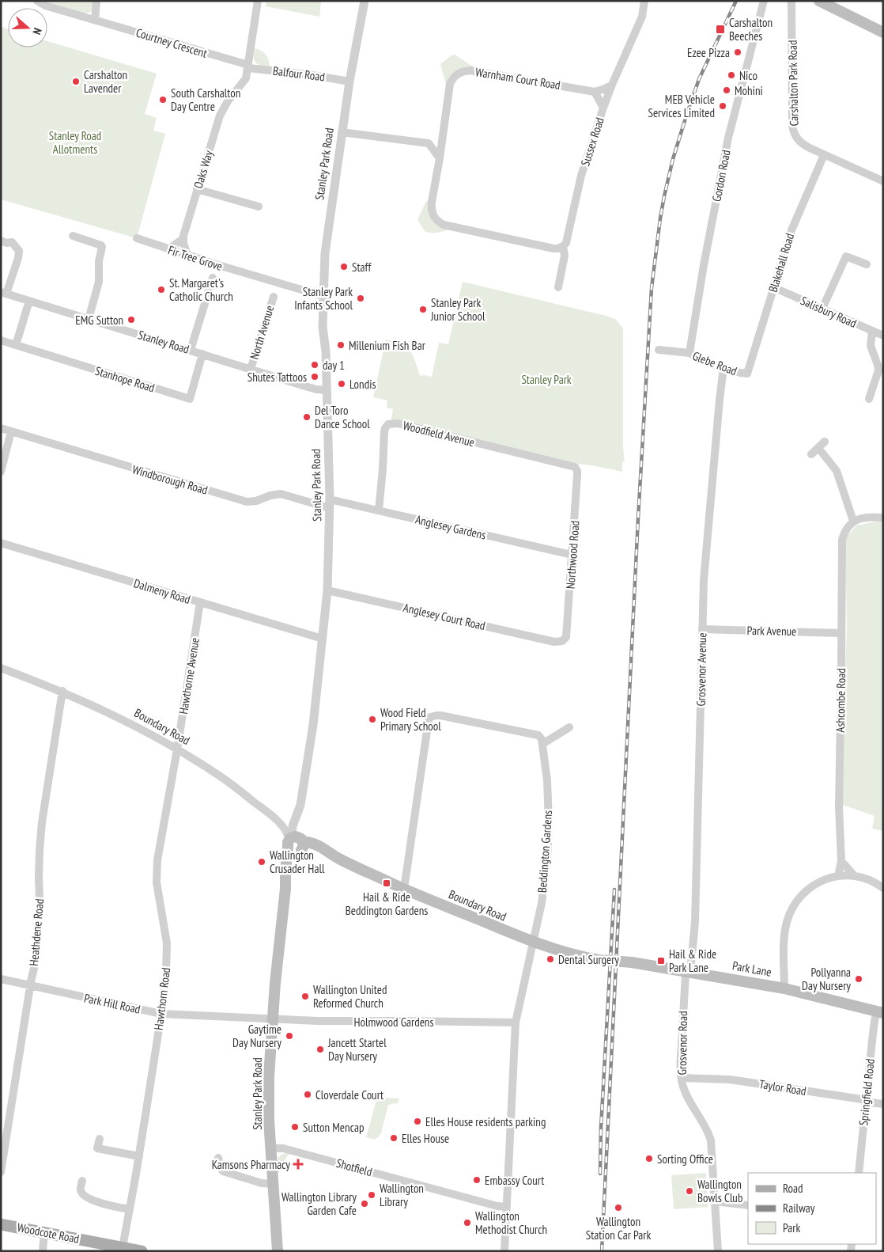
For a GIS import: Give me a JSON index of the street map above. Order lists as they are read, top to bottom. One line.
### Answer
{"streets":{"main road":["Stanley Park Road","Boundary Road","Park Lane","Woodcote Road"],"street":["Courtney Crescent","Balfour Road","Warnham Court Road","Carshalton Park Road","Sussex Road","Oaks Way","Gordon Road","Fir Tree Grove","Blakehall Road","Salisbury Road","North Avenue","Stanley Road","Glebe Road","Stanhope Road","Woodfield Avenue","Windborough Road","Anglesey Gardens","Northwood Road","Dalmeny Road","Anglesey Court Road","Park Avenue","Grosvenor Avenue","Hawthorne Avenue","Ashcombe Road","Beddington Gardens","Heathdene Road","Hawthorn Road","Park Hill Road","Holmwood Gardens","Grosvenor Road","Taylor Road","Springfield Road","Shotfield"]},"crossings":[["Courtney Crescent","Balfour Road"],["Courtney Crescent","Oaks Way"],["Balfour Road","Stanley Park Road"],["Balfour Road","Oaks Way"],["Warnham Court Road","Sussex Road"],["Carshalton Park Road","Blakehall Road"],["Stanley Park Road","Fir Tree Grove"],["Stanley Park Road","Stanley Road"],["Stanley Park Road","Windborough Road"],["Stanley Park Road","Anglesey Gardens"],["Stanley Park Road","Dalmeny Road"],["Stanley Park Road","Anglesey Court Road"],["Stanley Park Road","Boundary Road"],["Stanley Park Road","Park Hill Road"],["Stanley Park Road","Holmwood Gardens"],["Stanley Park Road","Shotfield"],["Gordon Road","Glebe Road"],["Blakehall Road","Salisbury Road"],["Blakehall Road","Glebe Road"],["North Avenue","Stanley Road"],["Stanley Road","Stanhope Road"],["Glebe Road","Grosvenor Avenue"],["Woodfield Avenue","Anglesey Gardens"],["Woodfield Avenue","Northwood Road"],["Windborough Road","Anglesey Gardens"],["Anglesey Gardens","Northwood Road"],["Northwood Road","Anglesey Court Road"],["Dalmeny Road","Hawthorne Avenue"],["Park Avenue","Grosvenor Avenue"],["Park Avenue","Ashcombe Road"],["Grosvenor Avenue","Park Lane"],["Grosvenor Avenue","Grosvenor Road"],["Hawthorne Avenue","Boundary Road"],["Hawthorne Avenue","Hawthorn Road"],["Boundary Road","Beddington Gardens"],["Boundary Road","Heathdene Road"],["Boundary Road","Park Lane"],["Boundary Road","Hawthorn Road"],["Beddington Gardens","Holmwood Gardens"],["Beddington Gardens","Shotfield"],["Heathdene Road","Park Hill Road"],["Park Lane","Grosvenor Road"],["Park Lane","Springfield Road"],["Hawthorn Road","Park Hill Road"],["Hawthorn Road","Woodcote Road"],["Park Hill Road","Holmwood Gardens"],["Grosvenor Road","Taylor Road"],["Taylor Road","Springfield Road"]],"parks":["Stanley Road Allotments","Stanley Park"],"places":{"transit":["Carshalton Beeches","Hail & Ride Beddington Gardens","Hail & Ride Park Lane"],"other":["Ezee Pizza","Nico","Carshalton Lavender","Mohini","South Carshalton Day Centre","MEB Vehicle Services Limited","Staff","St. Margaret's Catholic Church","Stanley Park Infants School","Stanley Park Junior School","EMG Sutton","Millenium Fish Bar","day 1","Shutes Tattoos","Londis","Del Toro Dance School","Wood Field Primary School","Wallington Crusader Hall","Dental Surgery","Pollyanna Day Nursery","Wallington United Reformed Church","Gaytime Day Nursery","Jancett Startel Day Nursery","Cloverdale Court","Elles House residents parking","Sutton Mencap","Elles House","Sorting Office","Embassy Court","Wallington Bowls Club","Wallington Library","Wallington Library Garden Cafe","Wallington Station Car Park","Wallington Methodist Church"],"health":["Kamsons Pharmacy"]},"legend":["Road","Railway","Park"],"north":"right"}
